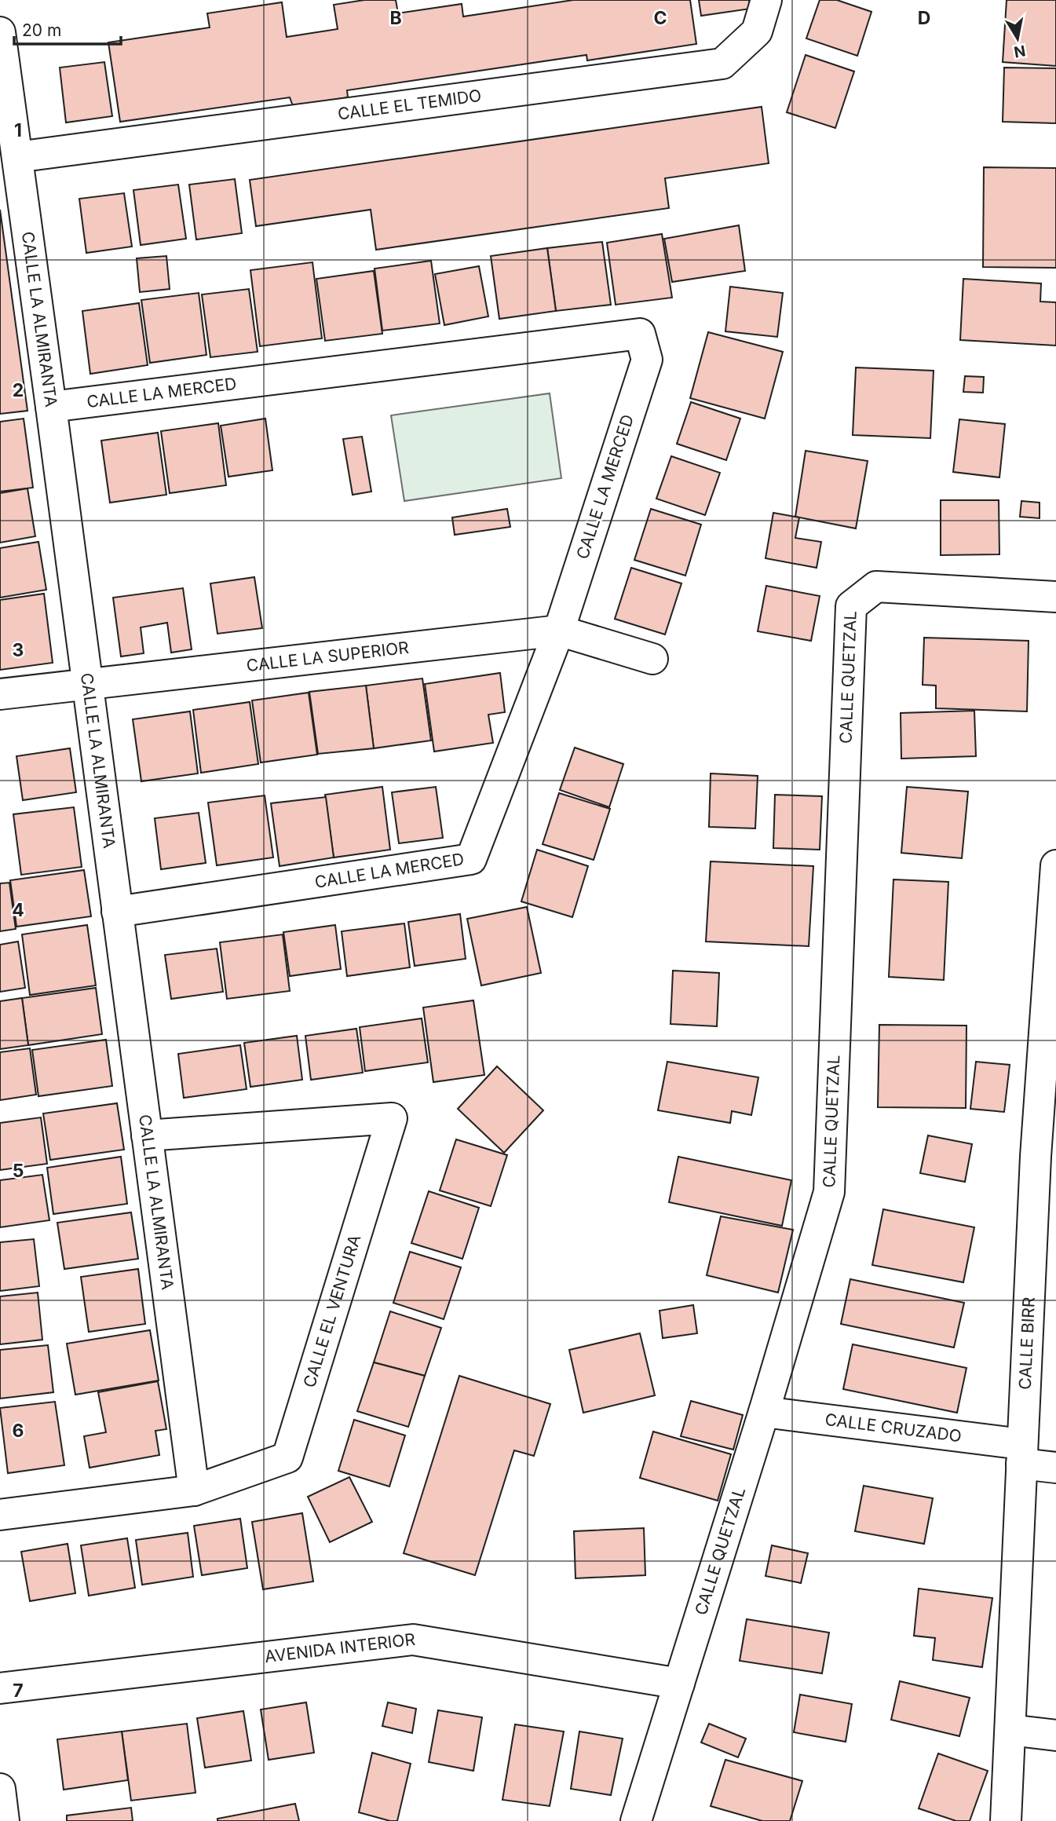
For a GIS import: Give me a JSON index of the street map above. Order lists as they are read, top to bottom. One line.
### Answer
{"streets":{"street":["CALLE EL TEMIDO","CALLE LA ALMIRANTA","CALLE LA MERCED","CALLE LA SUPERIOR","CALLE QUETZAL","CALLE EL VENTURA","CALLE BIRR","CALLE CRUZADO","AVENIDA INTERIOR"]},"crossings":[["CALLE EL TEMIDO","CALLE LA ALMIRANTA"],["CALLE LA ALMIRANTA","CALLE LA MERCED"],["CALLE LA ALMIRANTA","CALLE LA SUPERIOR"],["CALLE LA ALMIRANTA","CALLE EL VENTURA"],["CALLE LA MERCED","CALLE LA SUPERIOR"],["CALLE QUETZAL","CALLE CRUZADO"],["CALLE QUETZAL","AVENIDA INTERIOR"],["CALLE BIRR","CALLE CRUZADO"]],"scale_bar":"20 m","north":"bottom","grid":{"columns":["B","C","D"],"rows":["1","2","3","4","5","6","7"]}}
